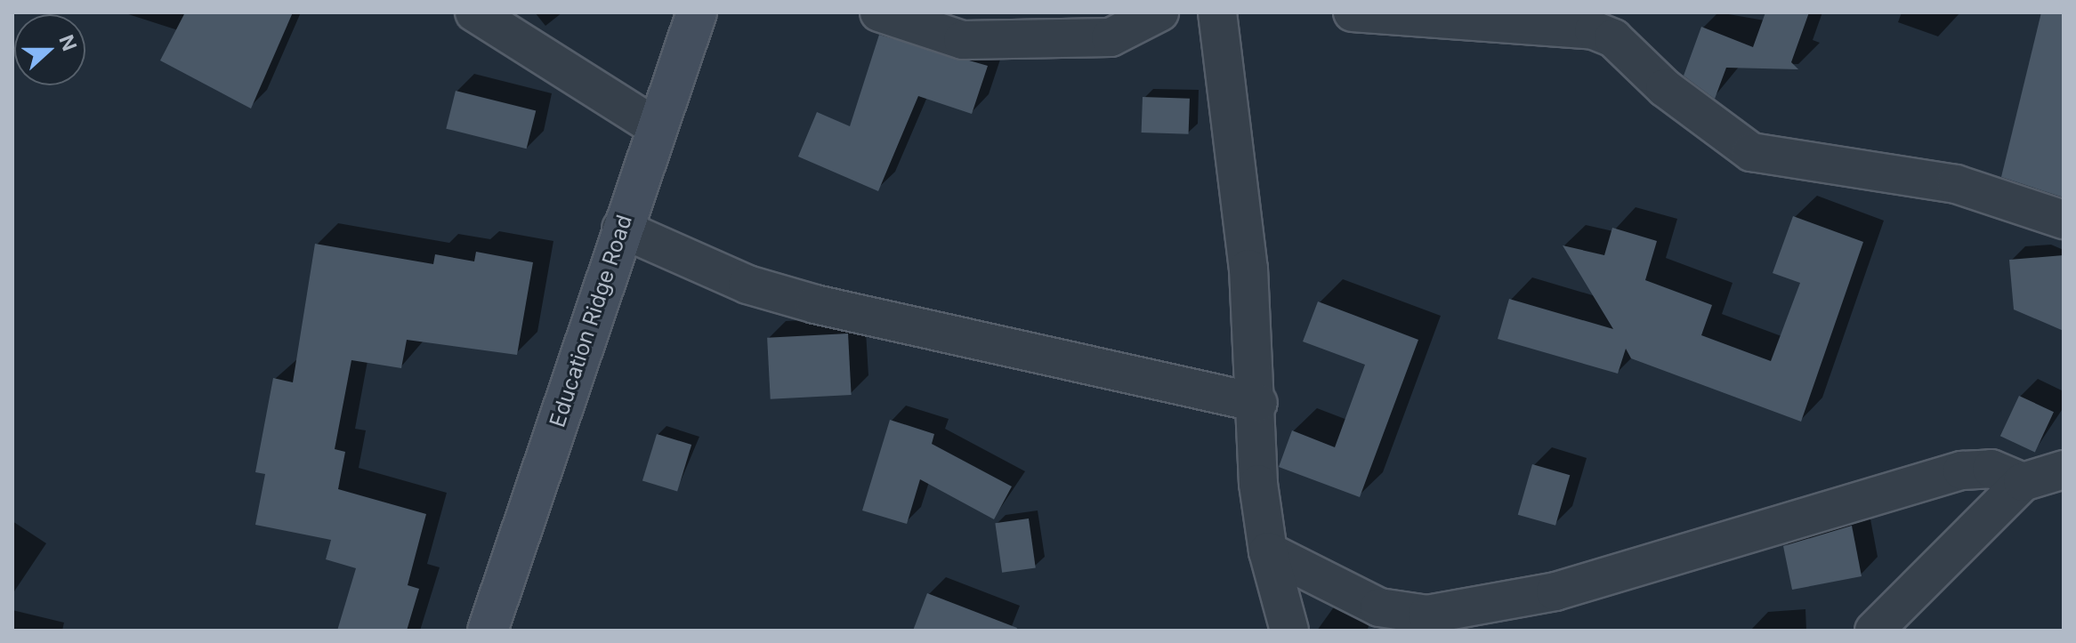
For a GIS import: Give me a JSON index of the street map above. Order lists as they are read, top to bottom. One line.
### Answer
{"streets":{"main road":["Education Ridge Road"]},"north":"right"}
